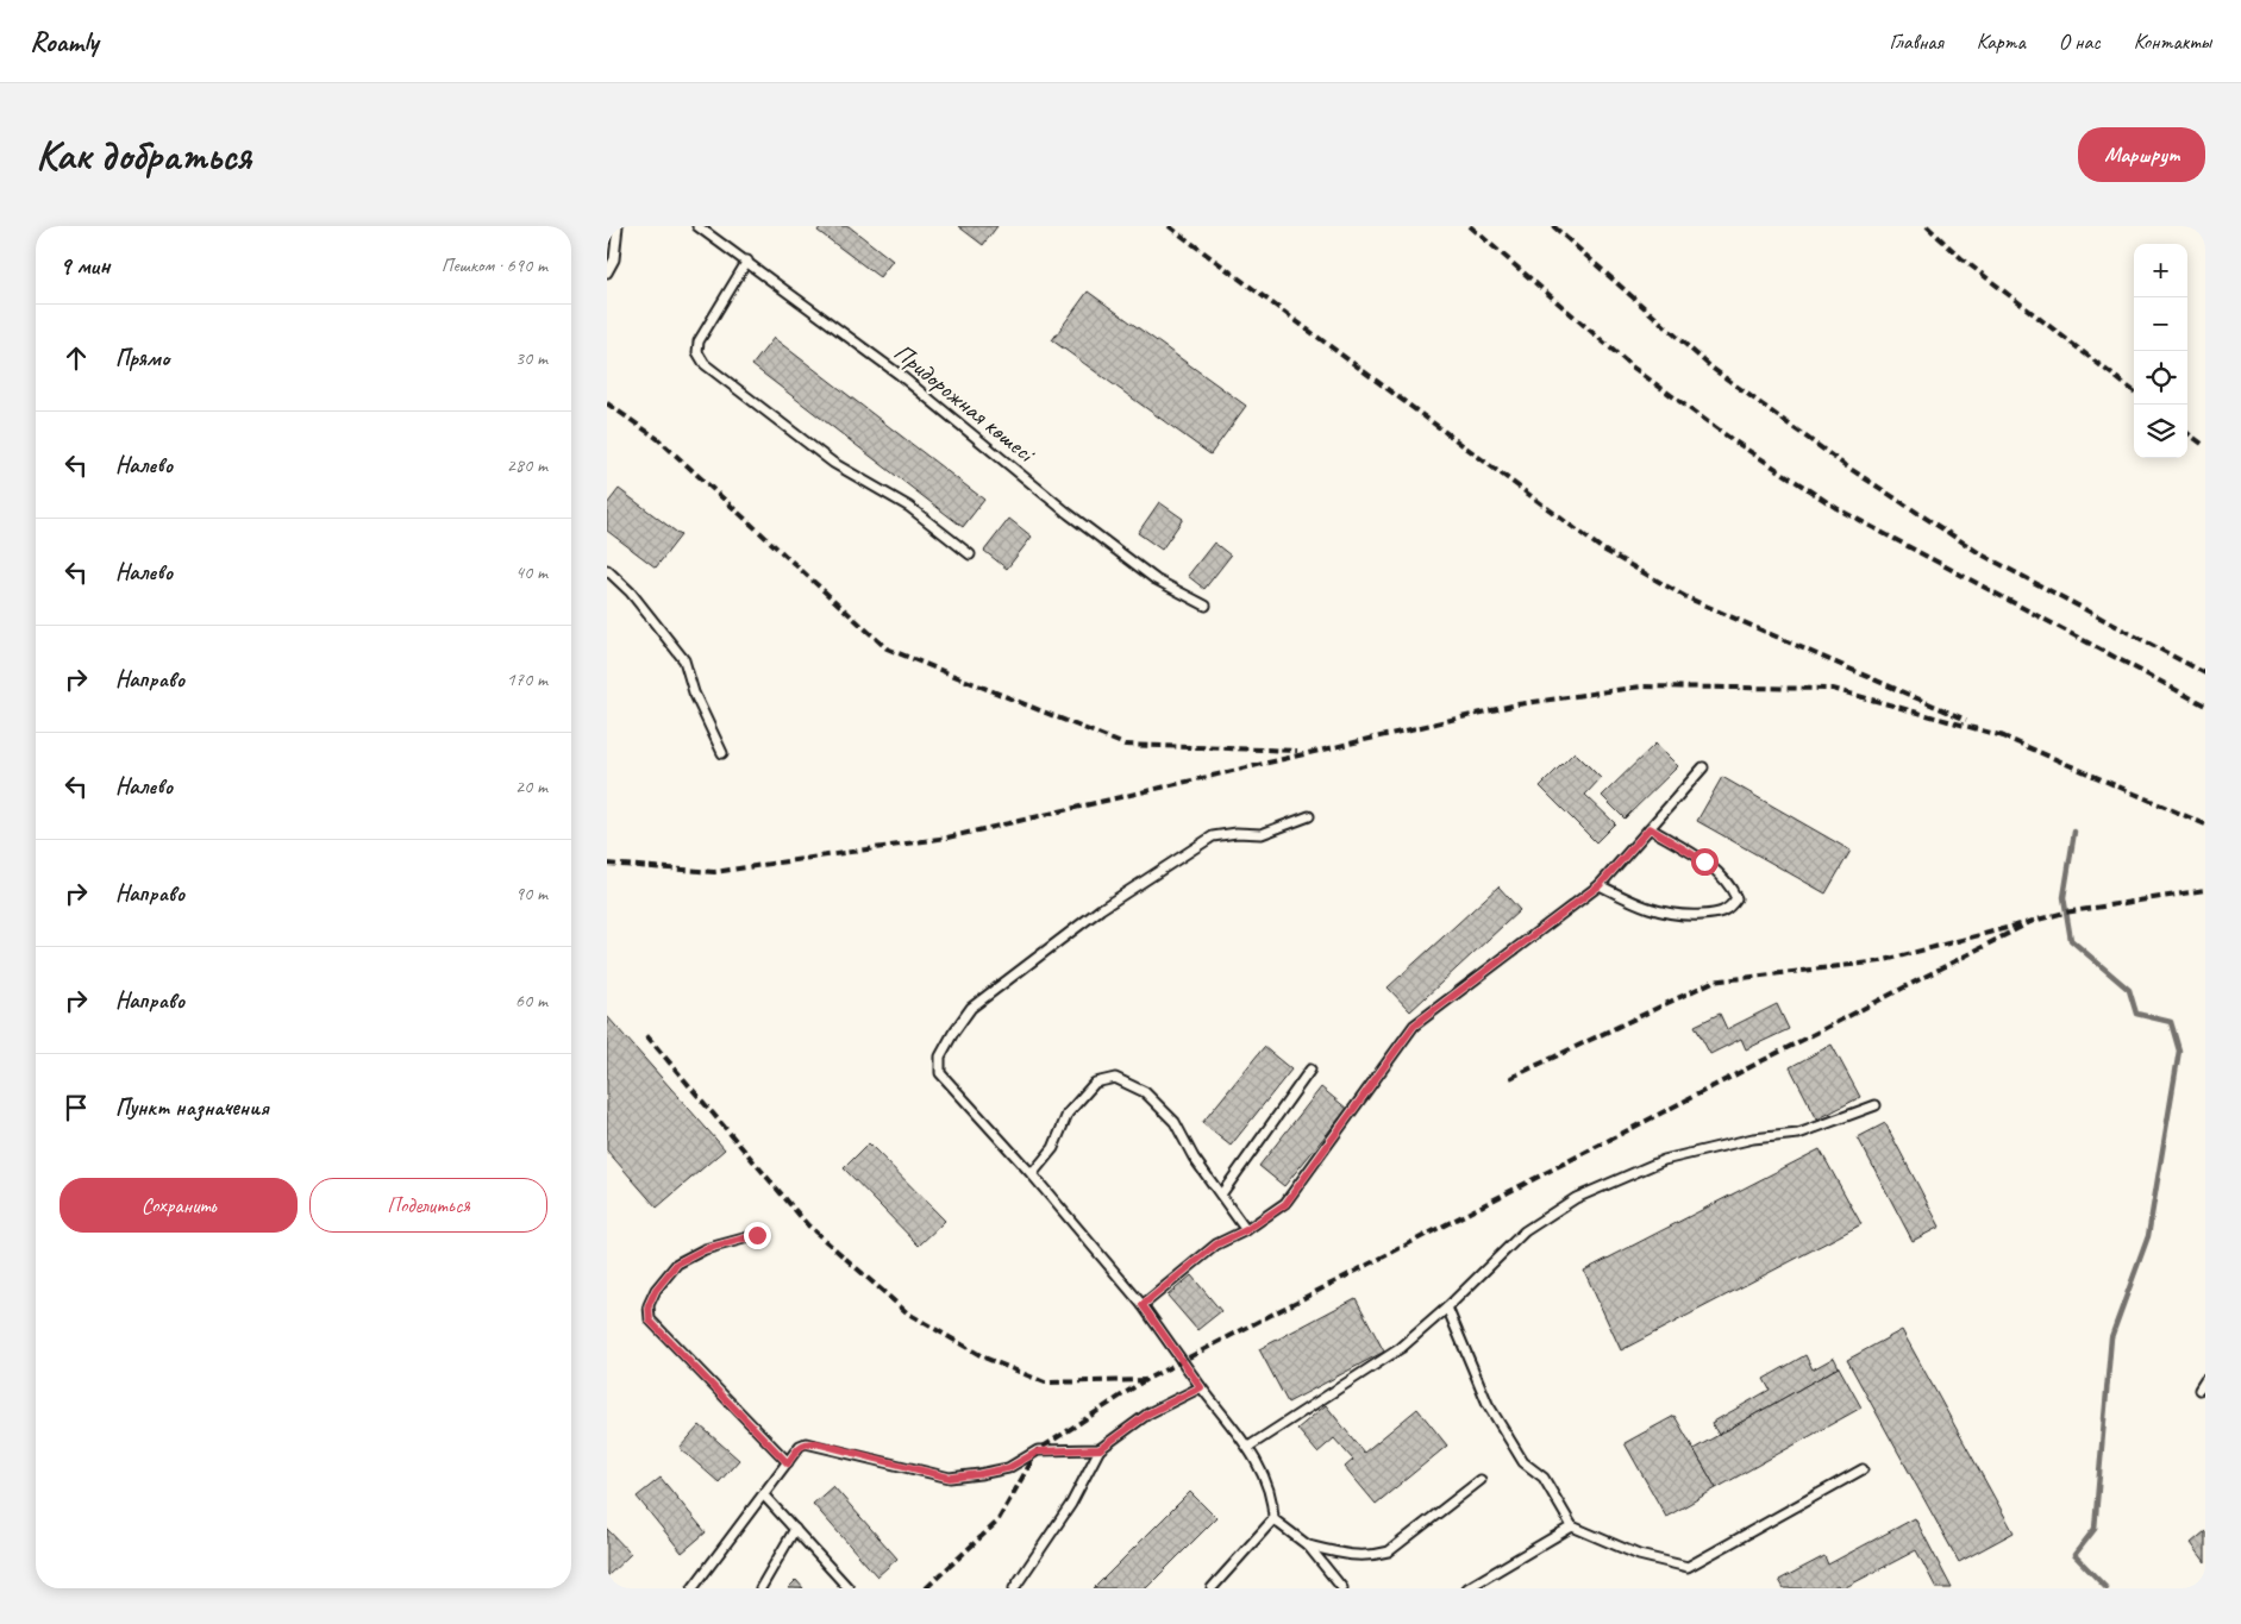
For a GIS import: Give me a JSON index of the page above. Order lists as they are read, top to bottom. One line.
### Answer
{"streets":{"lane":["Придорожная көшесі"]},"page":{"header":"Roamly","nav":["Главная","Карта","О нас","Контакты"],"buttons":["Маршрут",["Сохранить","Поделиться"]],"title":"Как добраться","heading":["9 мин","Пешком · 690 m"],"map_buttons":["+","−"],"list":[["Прямо","30 m"],["Налево","280 m"],["Налево","40 m"],["Направо","170 m"],["Налево","20 m"],["Направо","90 m"],["Направо","60 m"],"Пункт назначения"]}}
